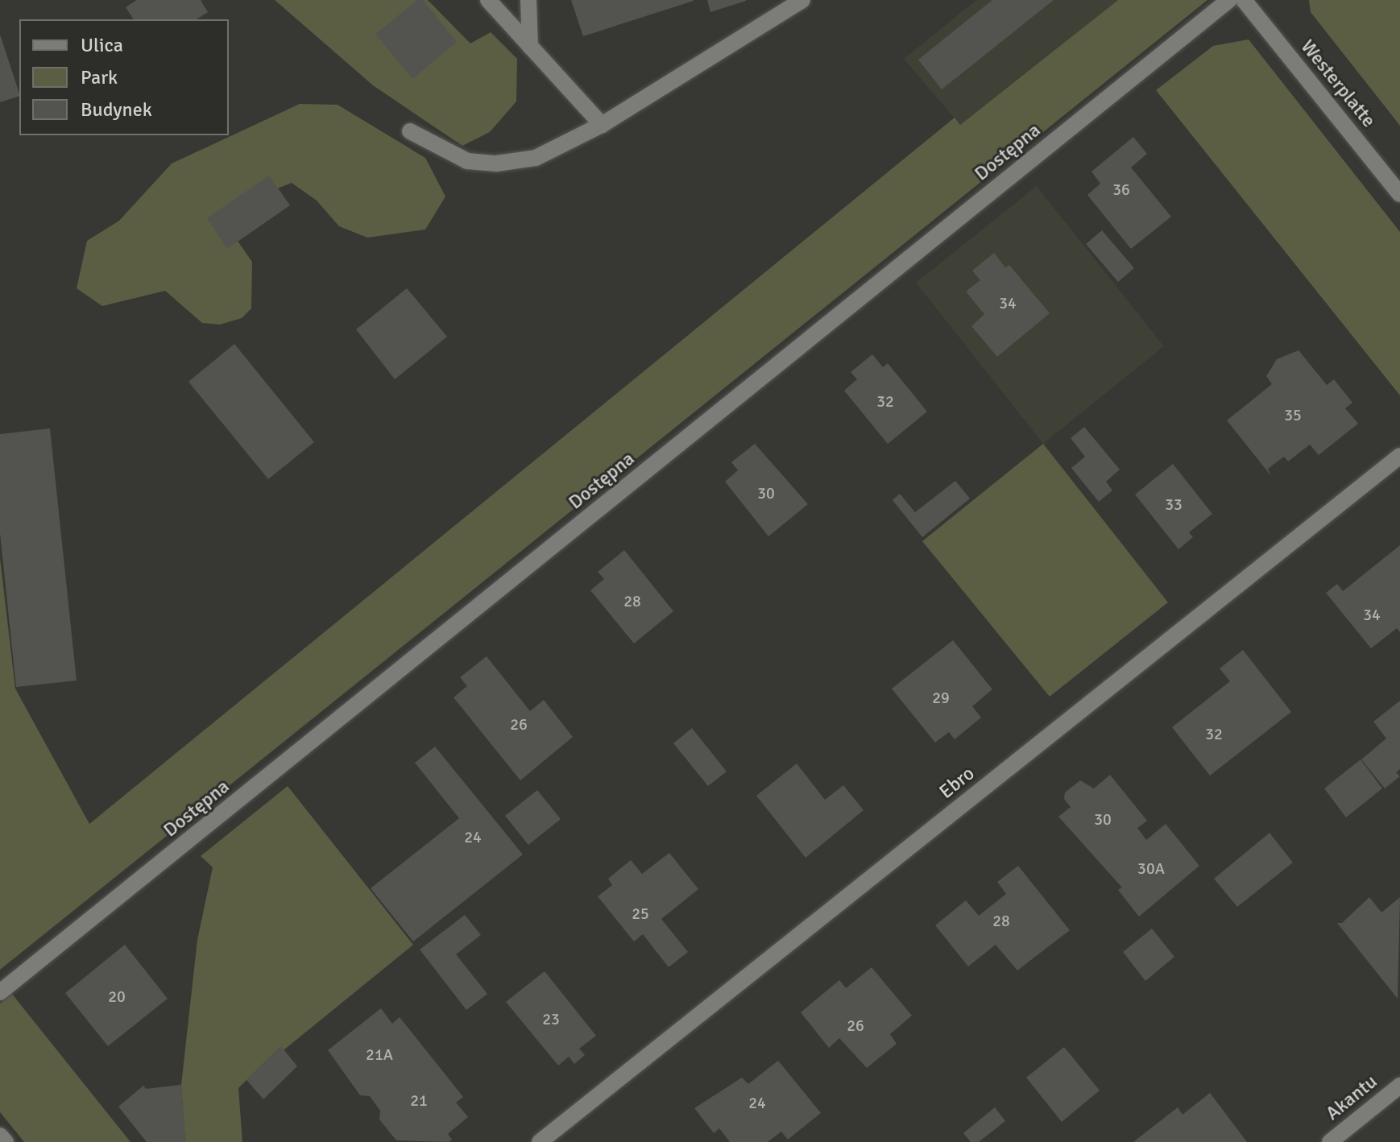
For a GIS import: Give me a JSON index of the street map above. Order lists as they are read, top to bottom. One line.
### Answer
{"streets":{"street":["Westerplatte","Dostępna","Ebro","Akantu"]},"house_numbers":["36","34","32","35","30","33","28","34","29","26","32","30","24","30A","25","28","20","23","26","21A","21","24"],"legend":["Ulica","Park","Budynek"]}
